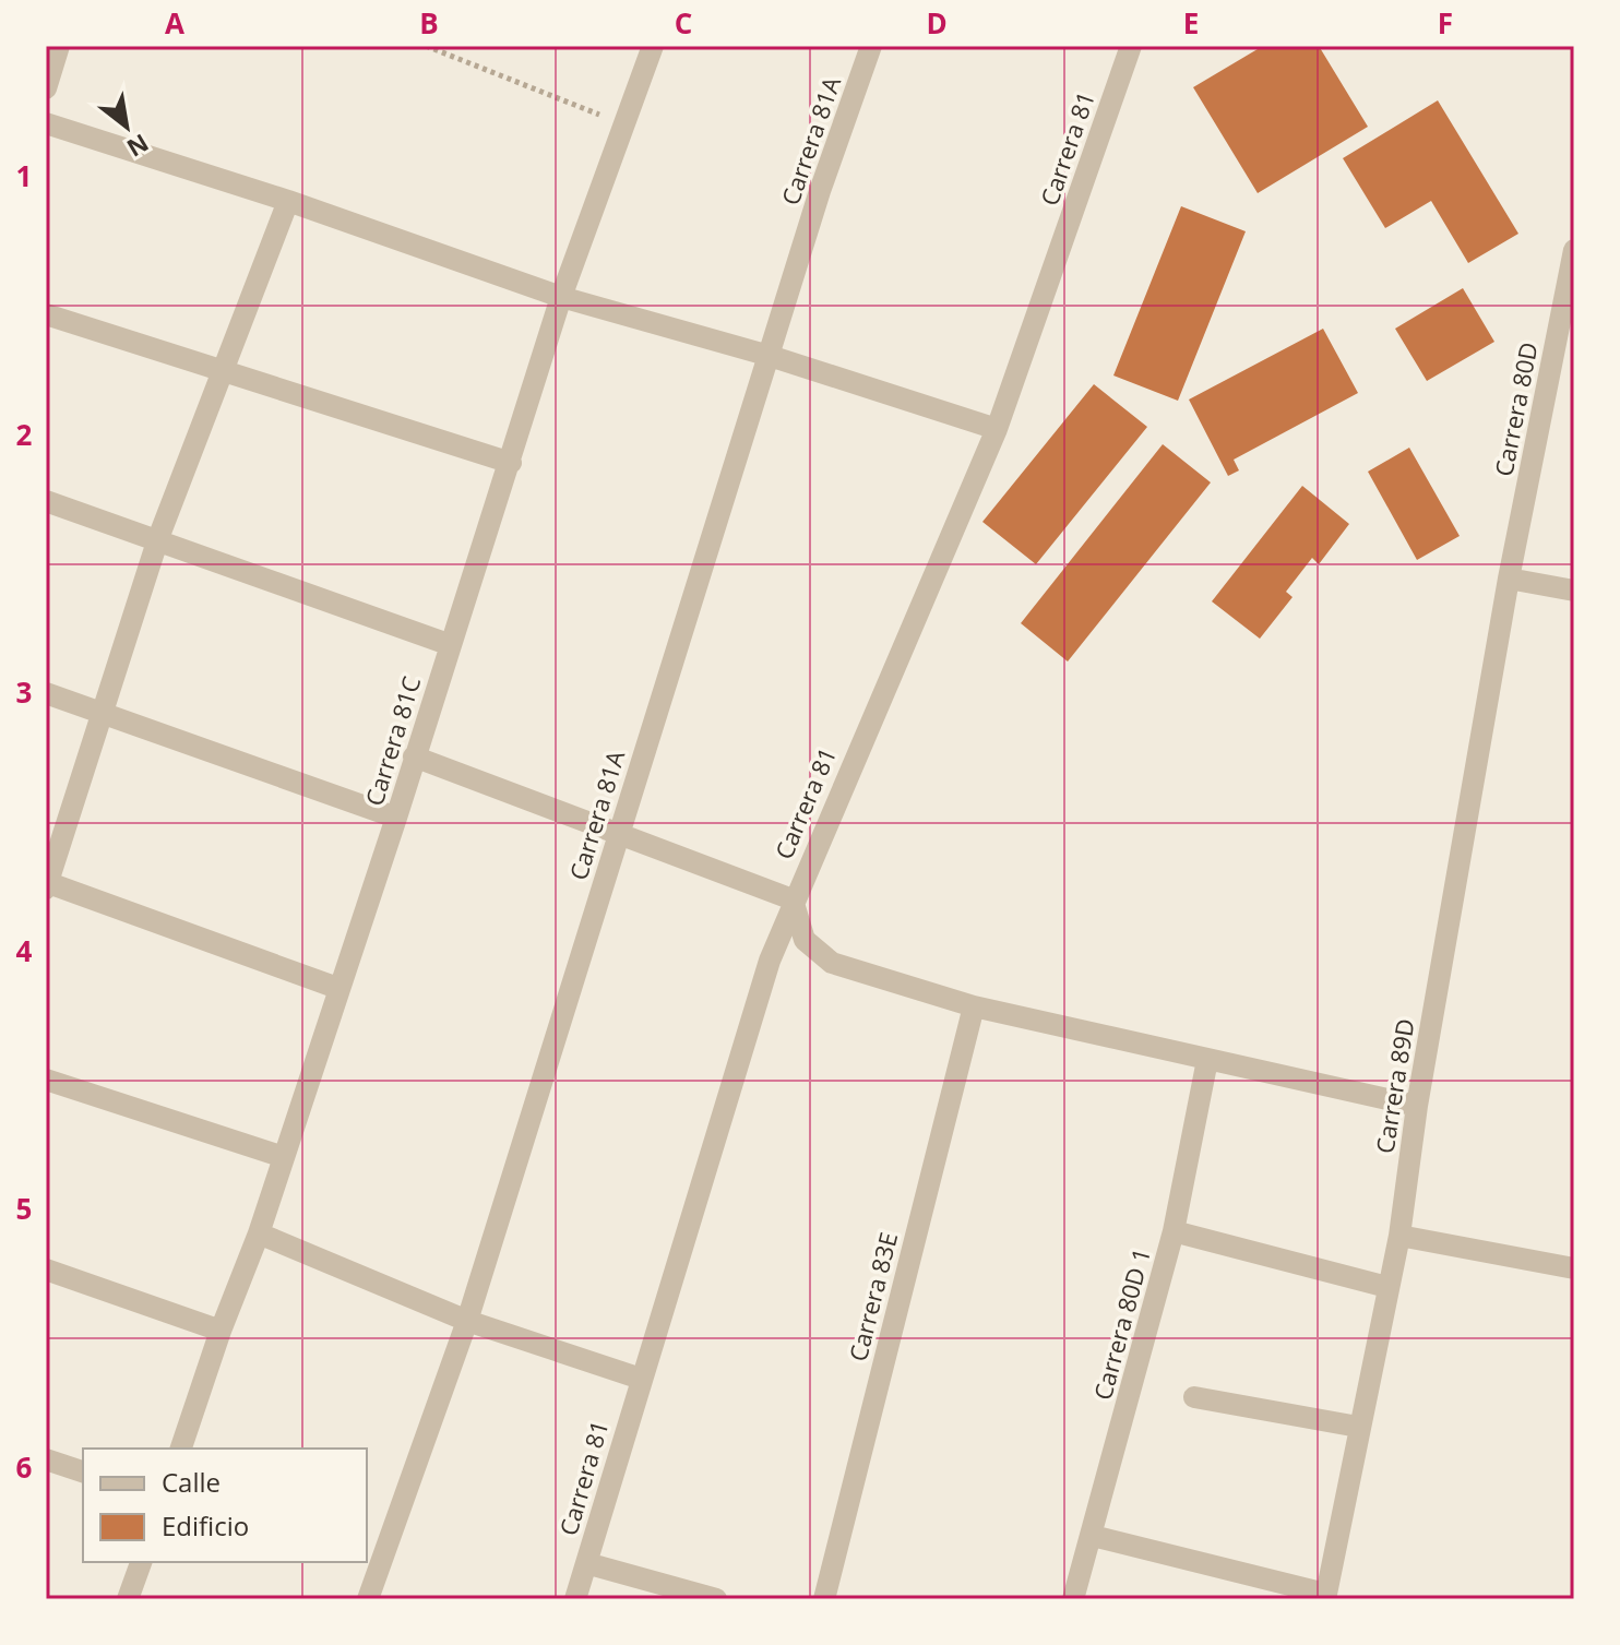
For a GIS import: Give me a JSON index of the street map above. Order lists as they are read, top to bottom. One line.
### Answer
{"streets":{"street":["Carrera 81A","Carrera 81","Carrera 80D","Carrera 81C","Carrera 89D","Carrera 83E","Carrera 80D 1"]},"crossings":[["Carrera 80D","Carrera 89D"]],"legend":["Calle","Edificio"],"north":"bottom right","grid":{"columns":["A","B","C","D","E","F"],"rows":["1","2","3","4","5","6"]}}
